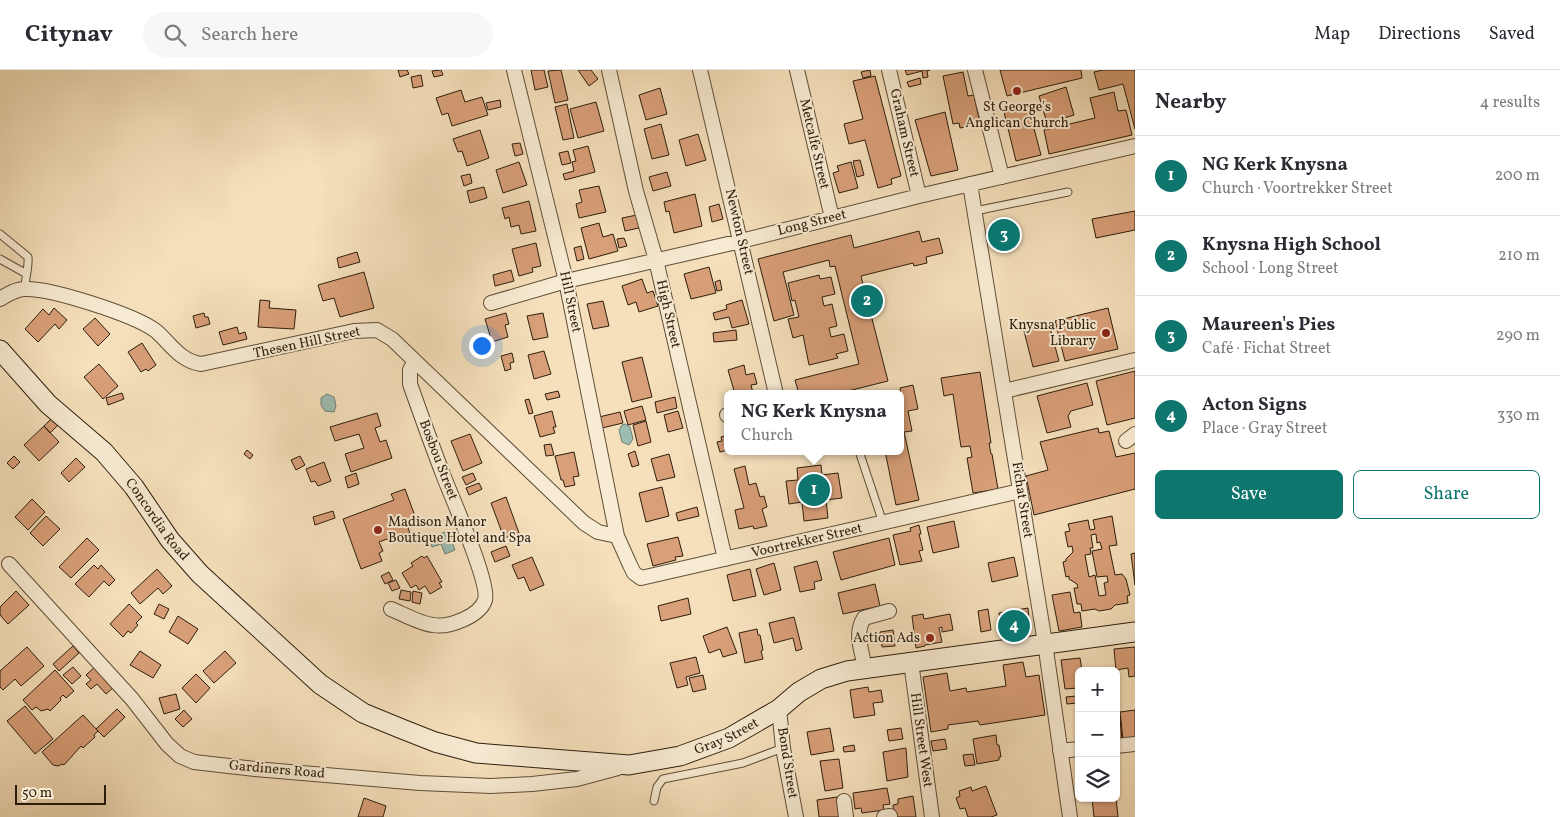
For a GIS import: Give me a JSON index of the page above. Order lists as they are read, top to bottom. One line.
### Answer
{"streets":{"street":["Graham Street","Metcalfe Street","Long Street","Newton Street","Hill Street","High Street","Thesen Hill Street","Bosbou Street","Fichat Street","Concordia Road","Voortrekker Street","Gray Street","Hill Street West","Bond Street","Gardiners Road"]},"crossings":[["Graham Street","Long Street"],["Metcalfe Street","Long Street"],["Long Street","Newton Street"],["Long Street","Hill Street"],["Long Street","High Street"],["Long Street","Fichat Street"],["Hill Street","Thesen Hill Street"],["Hill Street","Voortrekker Street"],["High Street","Voortrekker Street"],["Thesen Hill Street","Bosbou Street"],["Thesen Hill Street","Voortrekker Street"],["Fichat Street","Voortrekker Street"],["Fichat Street","Gray Street"],["Concordia Road","Gray Street"],["Gray Street","Hill Street West"],["Gray Street","Bond Street"],["Gray Street","Gardiners Road"]],"places":["St George's Anglican Church","Knysna Public Library","Madison Manor Boutique Hotel and Spa","Action Ads"],"scale_bar":"50 m","page":{"header":"Citynav","search":"Search here","nav":["Map","Directions","Saved"],"heading":["Nearby","4 results"],"list":[{"mark":"1","name":"NG Kerk Knysna","note":"Church · Voortrekker Street","value":"200 m"},{"mark":"2","name":"Knysna High School","note":"School · Long Street","value":"210 m"},{"mark":"3","name":"Maureen's Pies","note":"Café · Fichat Street","value":"290 m"},{"mark":"4","name":"Acton Signs","note":"Place · Gray Street","value":"330 m"}],"pins":["3","2","1","4"],"popup":["NG Kerk Knysna","Church"],"buttons":["Save","Share"],"map_buttons":["+","−"],"scale":"50 m"}}
